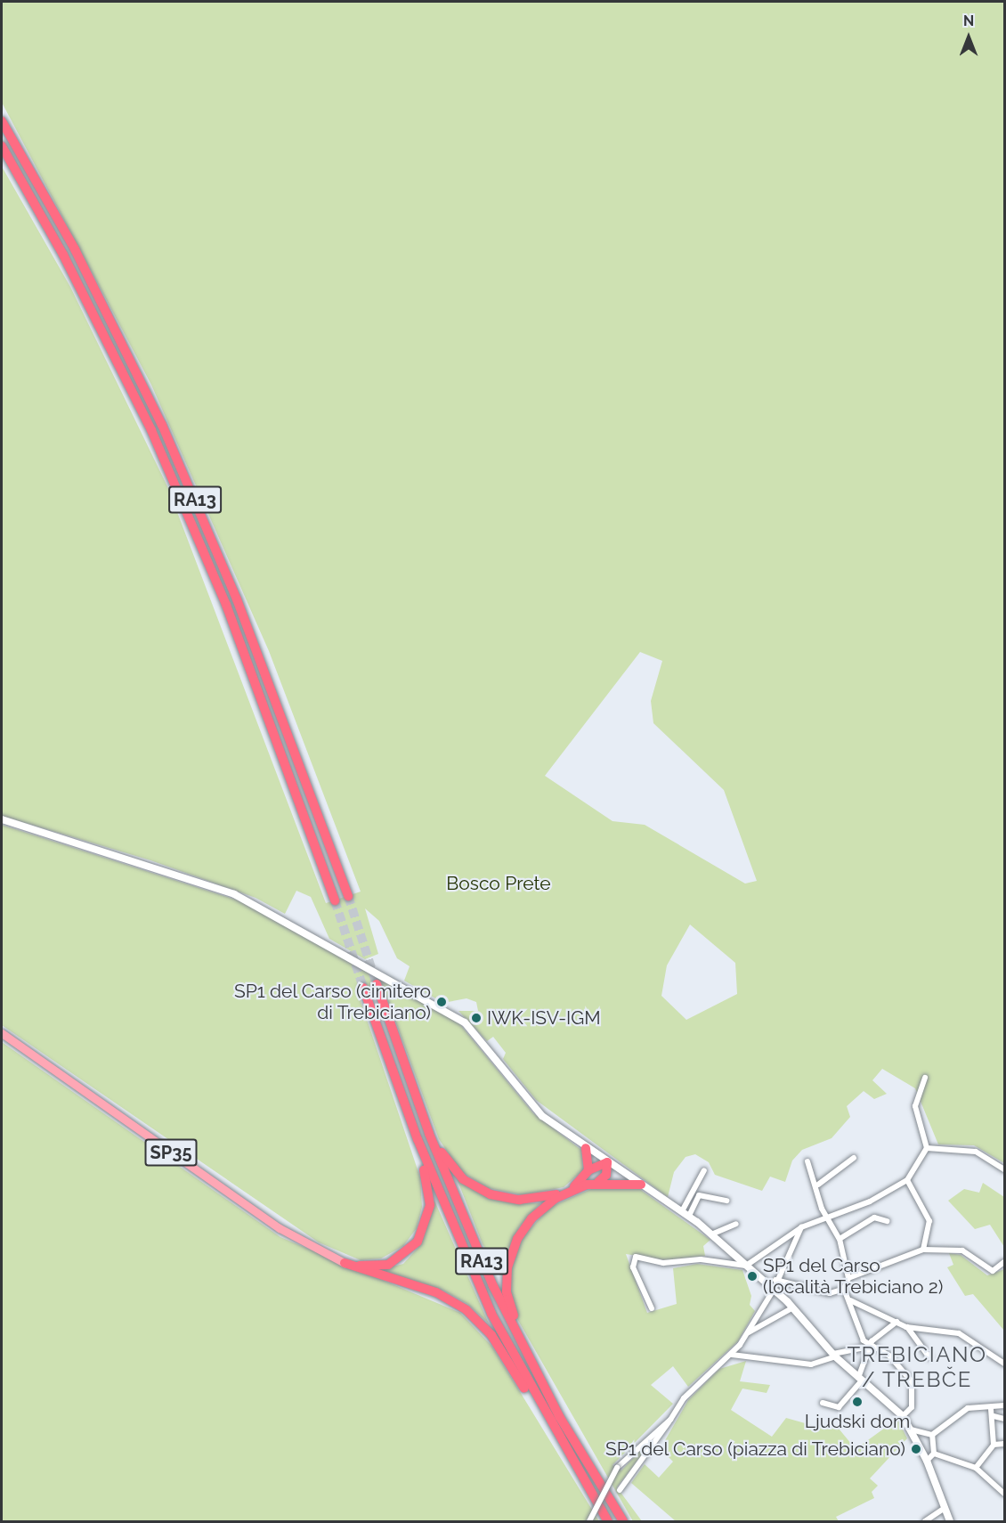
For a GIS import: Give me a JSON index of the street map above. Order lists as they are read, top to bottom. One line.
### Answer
{"streets":{"highway":["RA13"],"main road":["SP35"]},"districts":["TREBICIANO / TREBČE"],"parks":["Bosco Prete"],"places":["SP1 del Carso (cimitero di Trebiciano)","IWK-ISV-IGM","SP1 del Carso (località Trebiciano 2)","Ljudski dom","SP1 del Carso (piazza di Trebiciano)"],"north":"top"}
